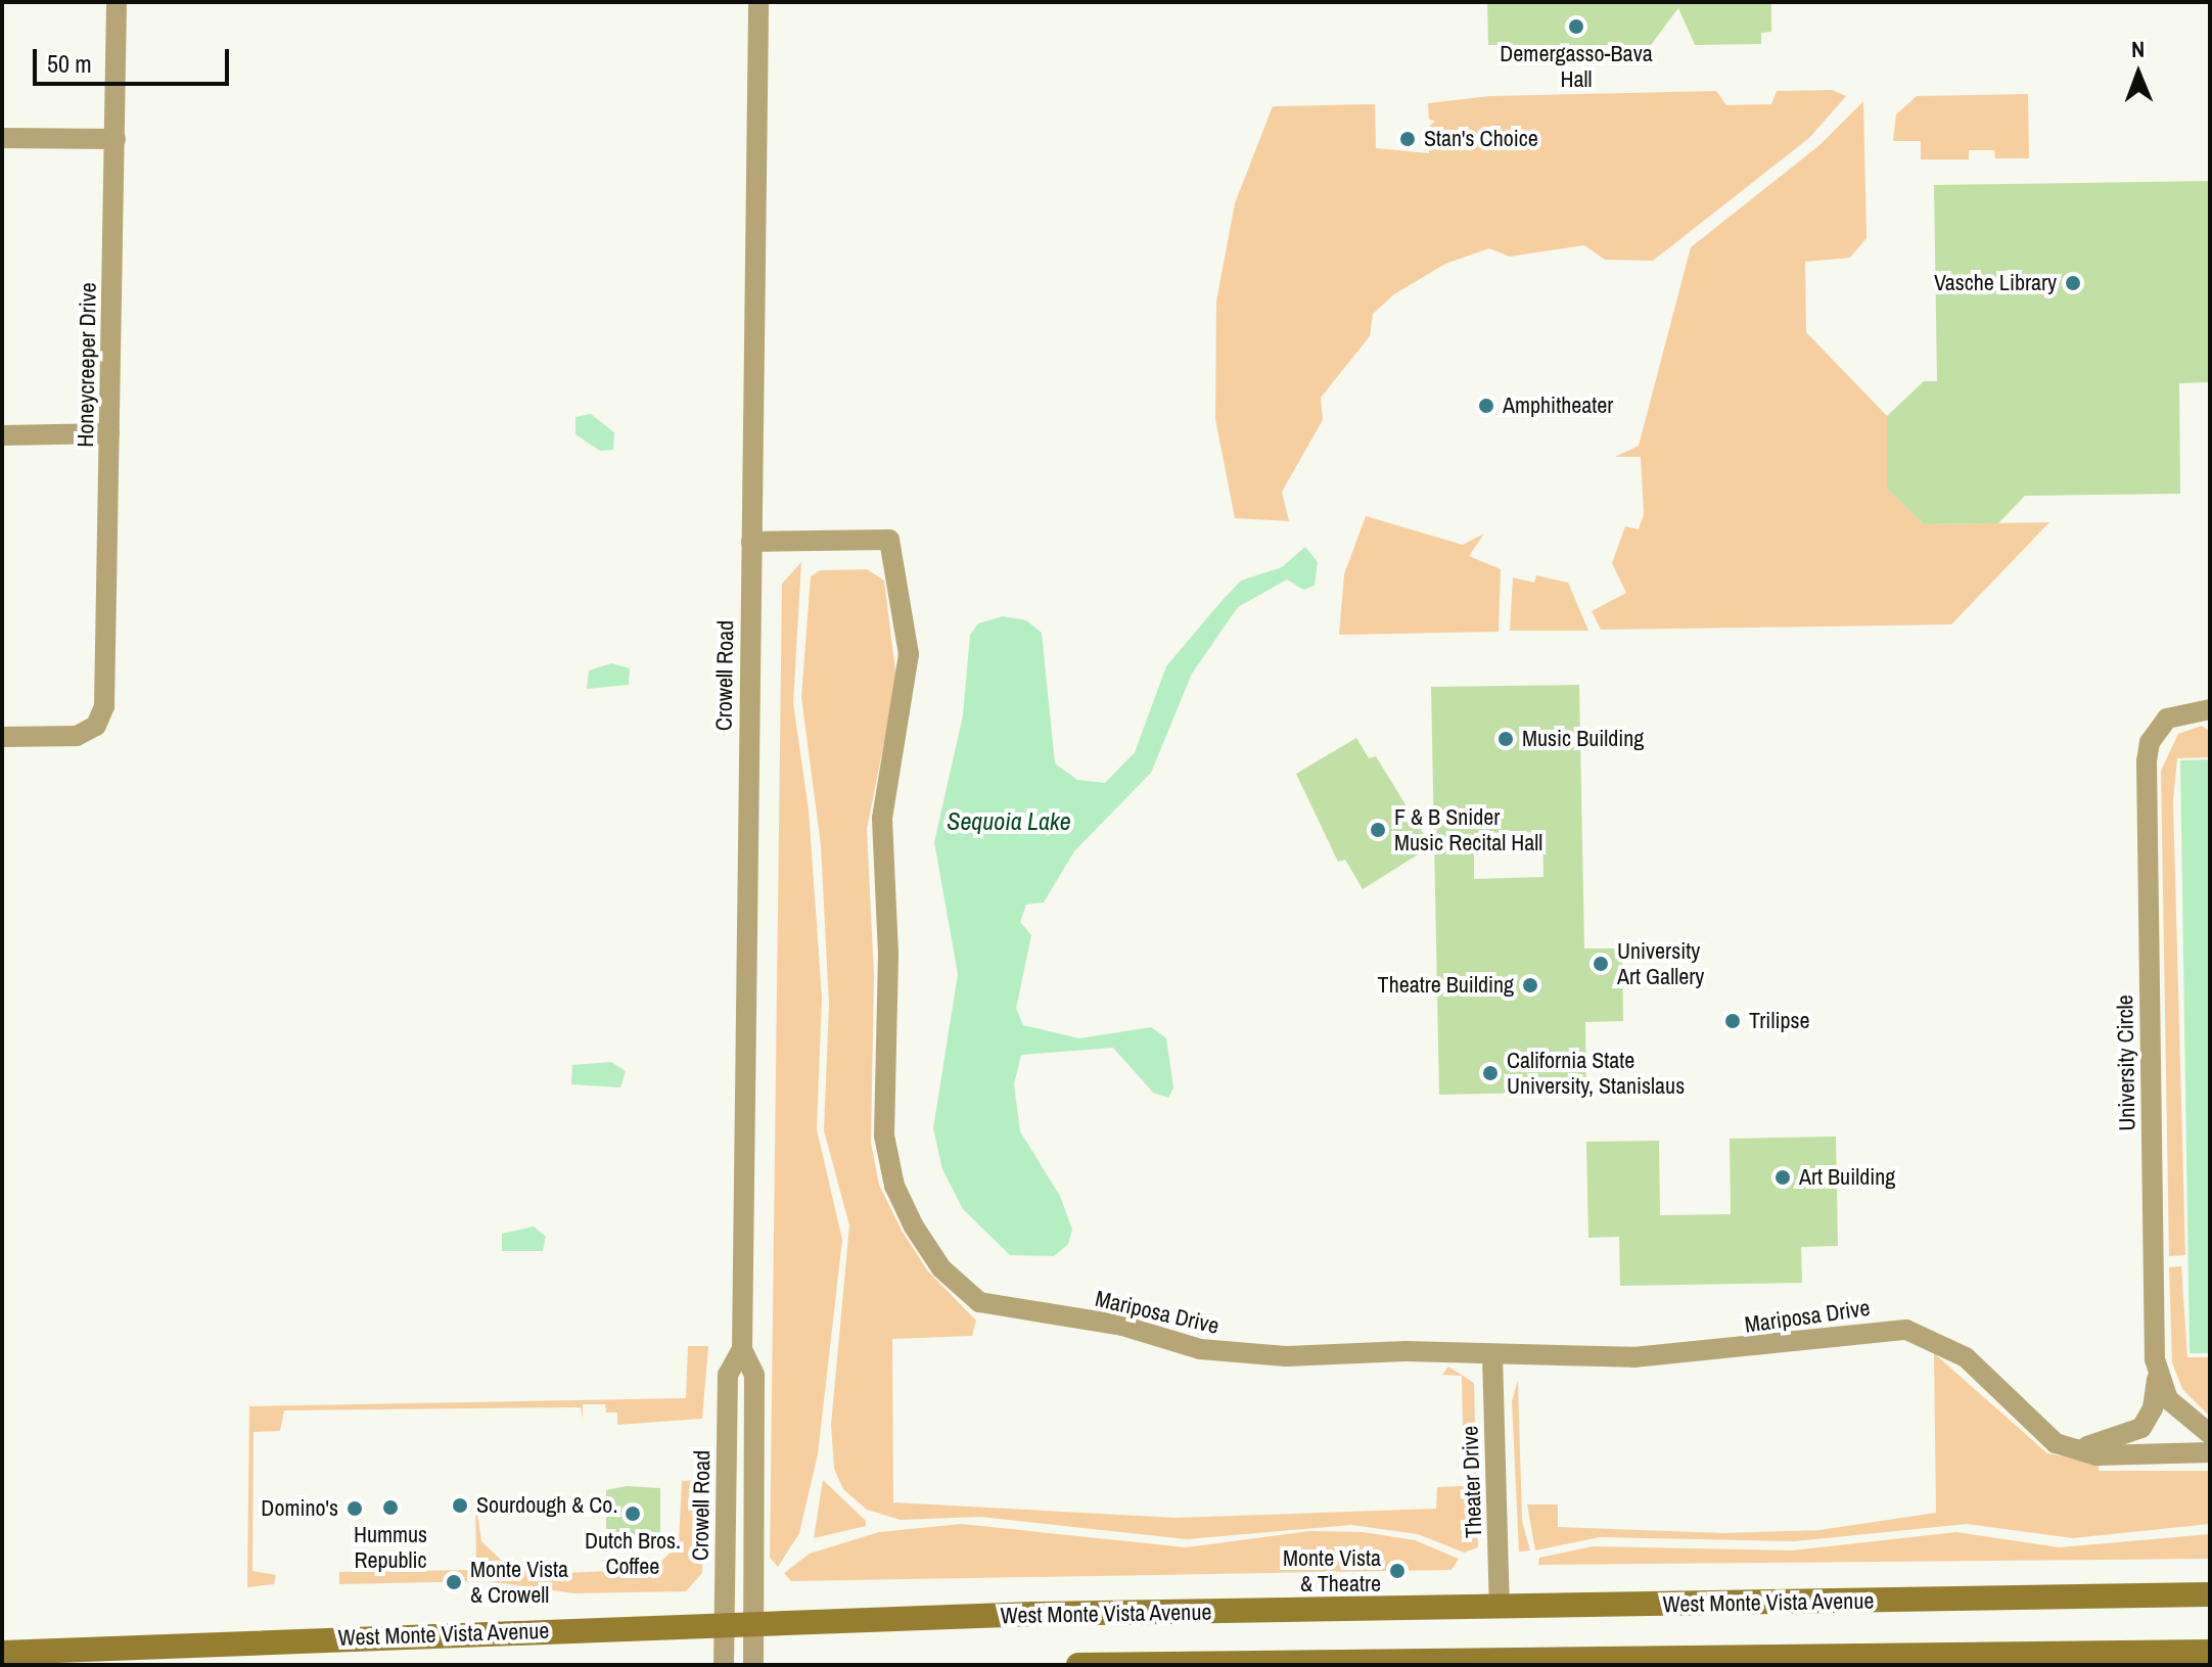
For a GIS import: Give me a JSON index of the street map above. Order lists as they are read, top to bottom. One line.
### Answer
{"streets":{"main road":["West Monte Vista Avenue"],"street":["Honeycreeper Drive","Crowell Road","University Circle","Mariposa Drive","Theater Drive"]},"crossings":[["Crowell Road","Mariposa Drive"],["Crowell Road","West Monte Vista Avenue"],["Mariposa Drive","Theater Drive"],["Theater Drive","West Monte Vista Avenue"]],"water":["Sequoia Lake"],"places":["Demergasso-Bava Hall","Stan's Choice","Vasche Library","Amphitheater","Music Building","F & B Snider Music Recital Hall","University Art Gallery","Theatre Building","Trilipse","California State University, Stanislaus","Art Building","Sourdough & Co.","Hummus Republic","Domino's","Dutch Bros. Coffee","Monte Vista & Theatre","Monte Vista & Crowell"],"scale_bar":"50 m","north":"top"}
